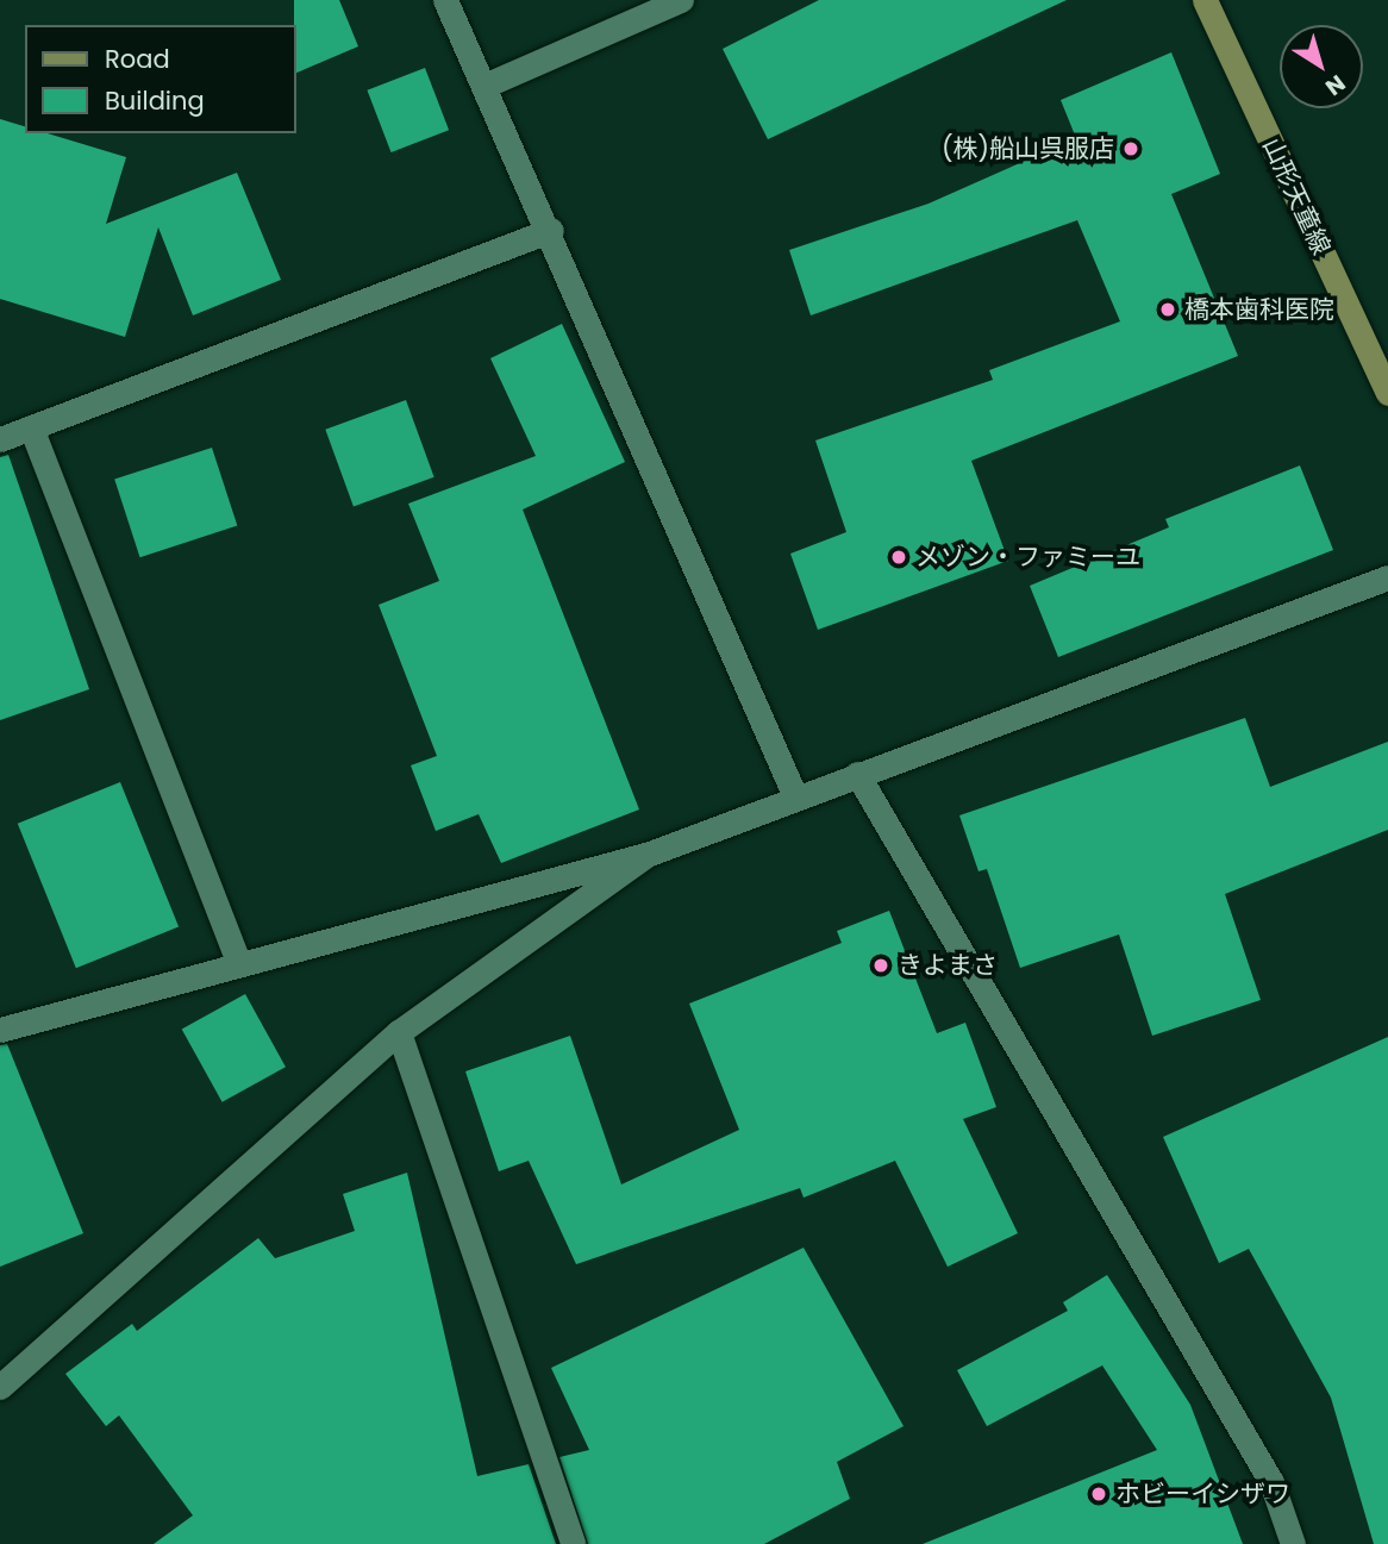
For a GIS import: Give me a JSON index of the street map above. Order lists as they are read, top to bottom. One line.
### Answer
{"streets":{"main road":["山形天童線"]},"places":["(株)船山呉服店","橋本歯科医院","メゾン・ファミーユ","きよまさ","ホビーイシザワ"],"legend":["Road","Building"],"north":"bottom right"}
